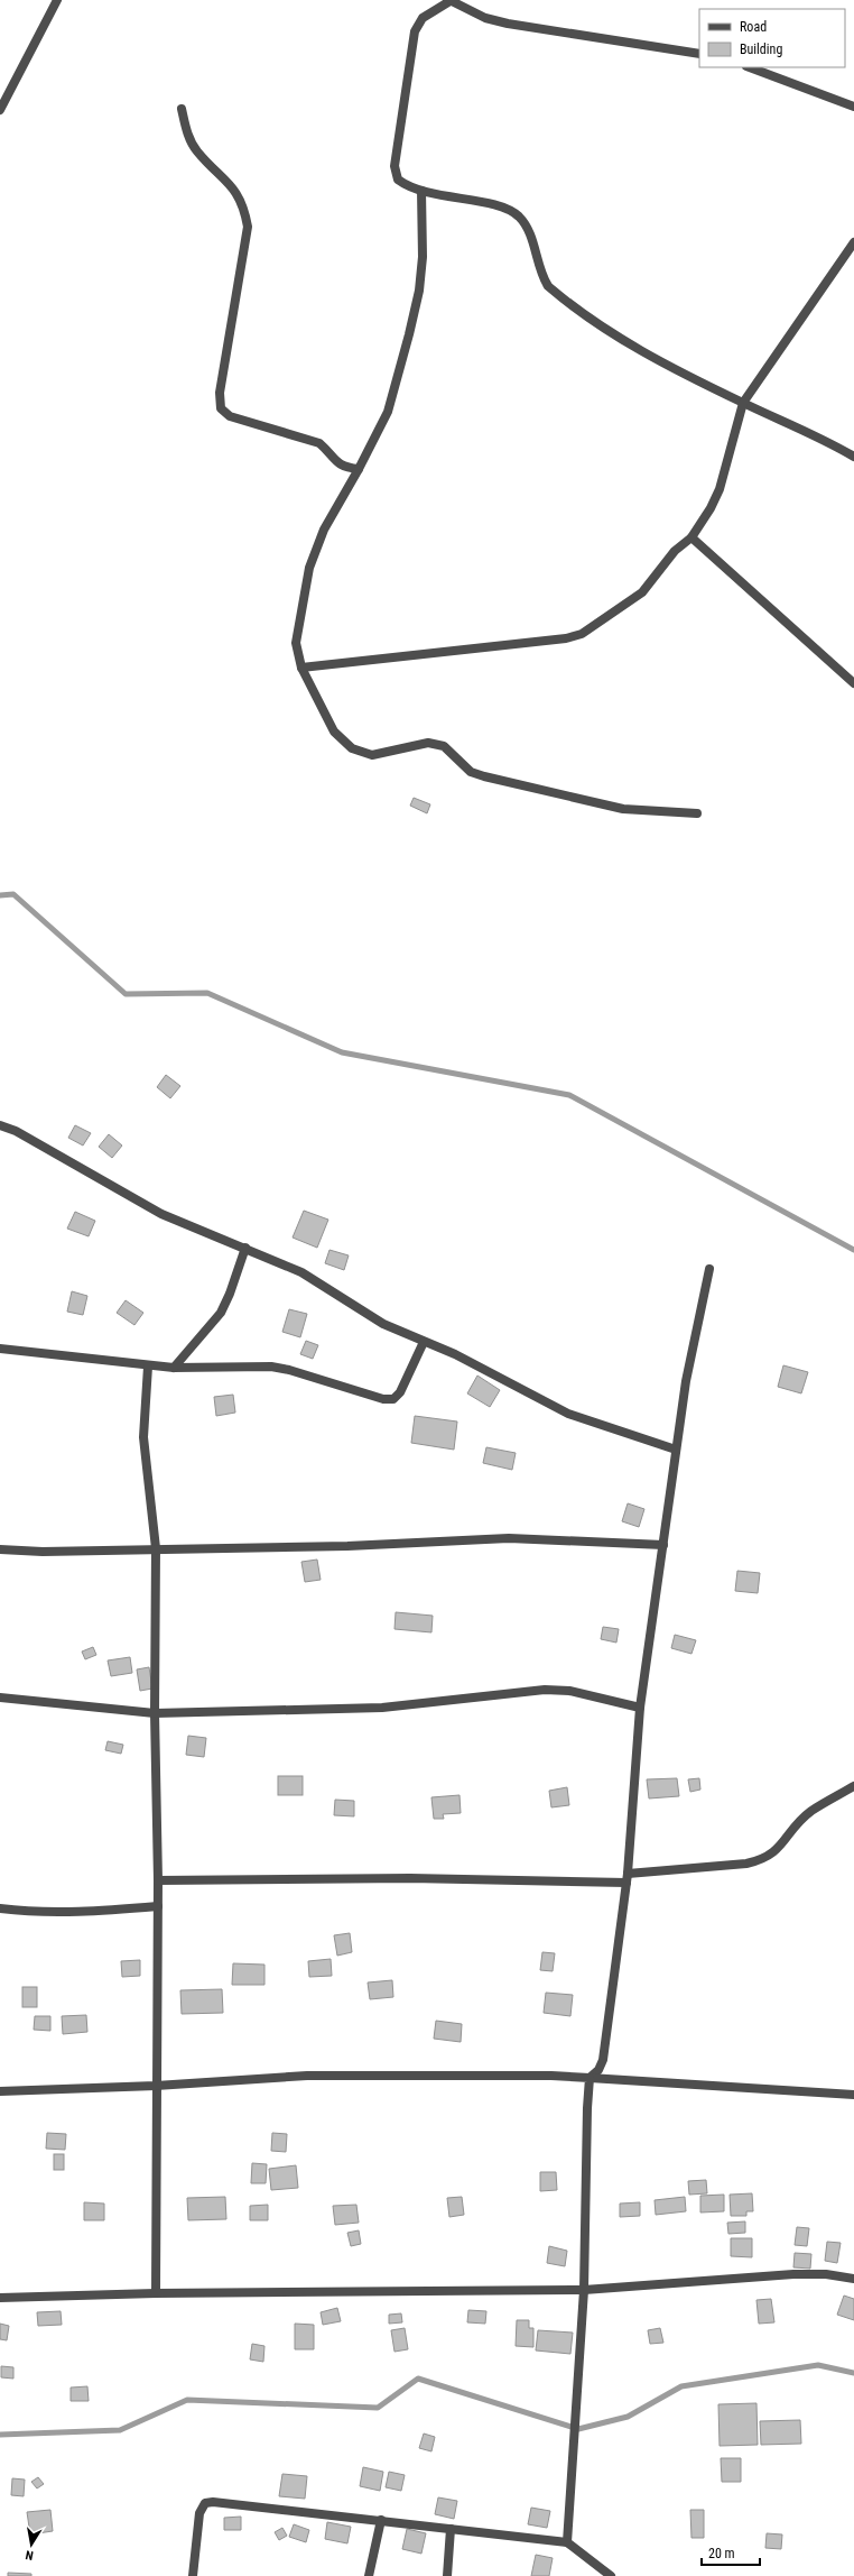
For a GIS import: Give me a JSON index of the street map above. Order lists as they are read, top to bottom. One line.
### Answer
{"legend":["Road","Building"],"scale_bar":"20 m","north":"bottom"}
